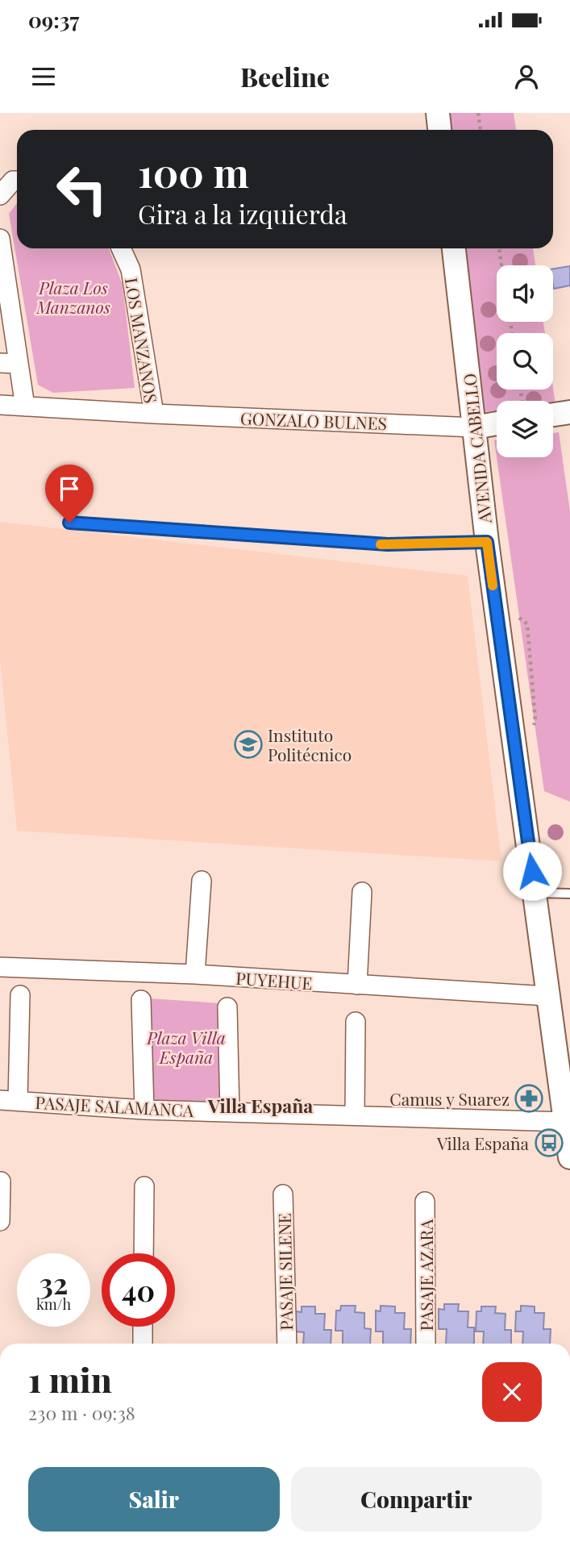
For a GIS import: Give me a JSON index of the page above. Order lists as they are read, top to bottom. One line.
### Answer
{"streets":{"street":["LOS MANZANOS","GONZALO BULNES","AVENIDA CABELLO","PUYEHUE","PASAJE SALAMANCA","PASAJE SILENE","PASAJE AZARA"]},"crossings":[["LOS MANZANOS","GONZALO BULNES"],["GONZALO BULNES","AVENIDA CABELLO"],["AVENIDA CABELLO","PUYEHUE"],["AVENIDA CABELLO","PASAJE SALAMANCA"]],"districts":["Villa España"],"parks":["Plaza Los Manzanos","Plaza Villa España"],"places":{"school or university":["Instituto Politécnico"],"pharmacy":["Camus y Suarez"],"bus stop":["Villa España"]},"page":{"status":"09:37","header":"Beeline","turn":["100 m","Gira a la izquierda"],"speed":"32 km/h","limit":"40","heading":["1 min","230 m · 09:38"],"buttons":["Salir","Compartir"]}}
